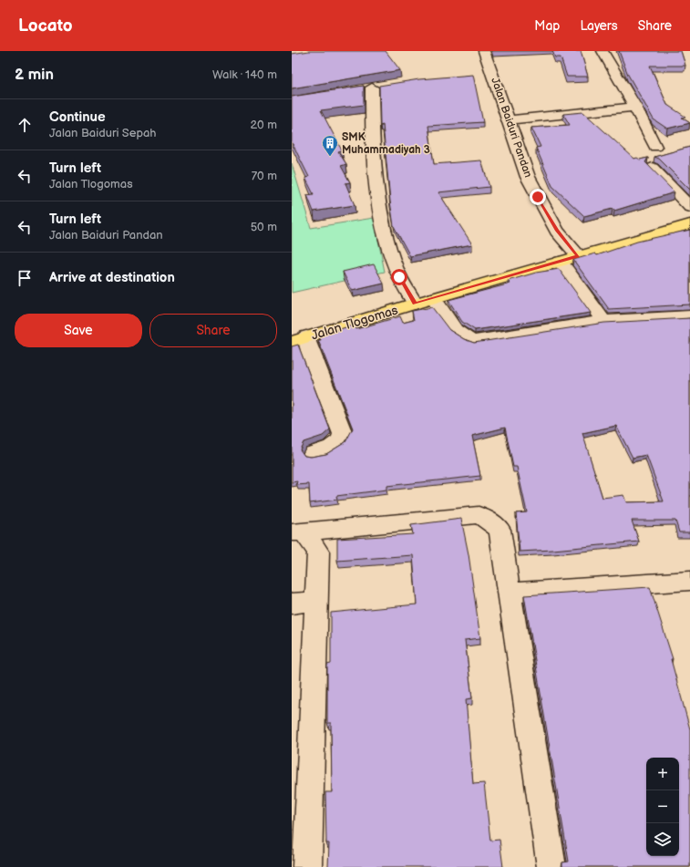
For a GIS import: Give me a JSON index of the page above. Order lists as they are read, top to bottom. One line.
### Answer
{"streets":{"main road":["Jalan Tlogomas"],"street":["Jalan Baiduri Pandan"]},"crossings":[["Jalan Baiduri Pandan","Jalan Tlogomas"]],"places":{"building":["SMK Muhammadiyah 3"]},"page":{"header":"Locato","nav":["Map","Layers","Share"],"heading":["2 min","Walk · 140 m"],"list":[["Continue","Jalan Baiduri Sepah","20 m"],["Turn left","Jalan Tlogomas","70 m"],["Turn left","Jalan Baiduri Pandan","50 m"],"Arrive at destination"],"buttons":["Save","Share"],"map_buttons":["+","−"]}}
